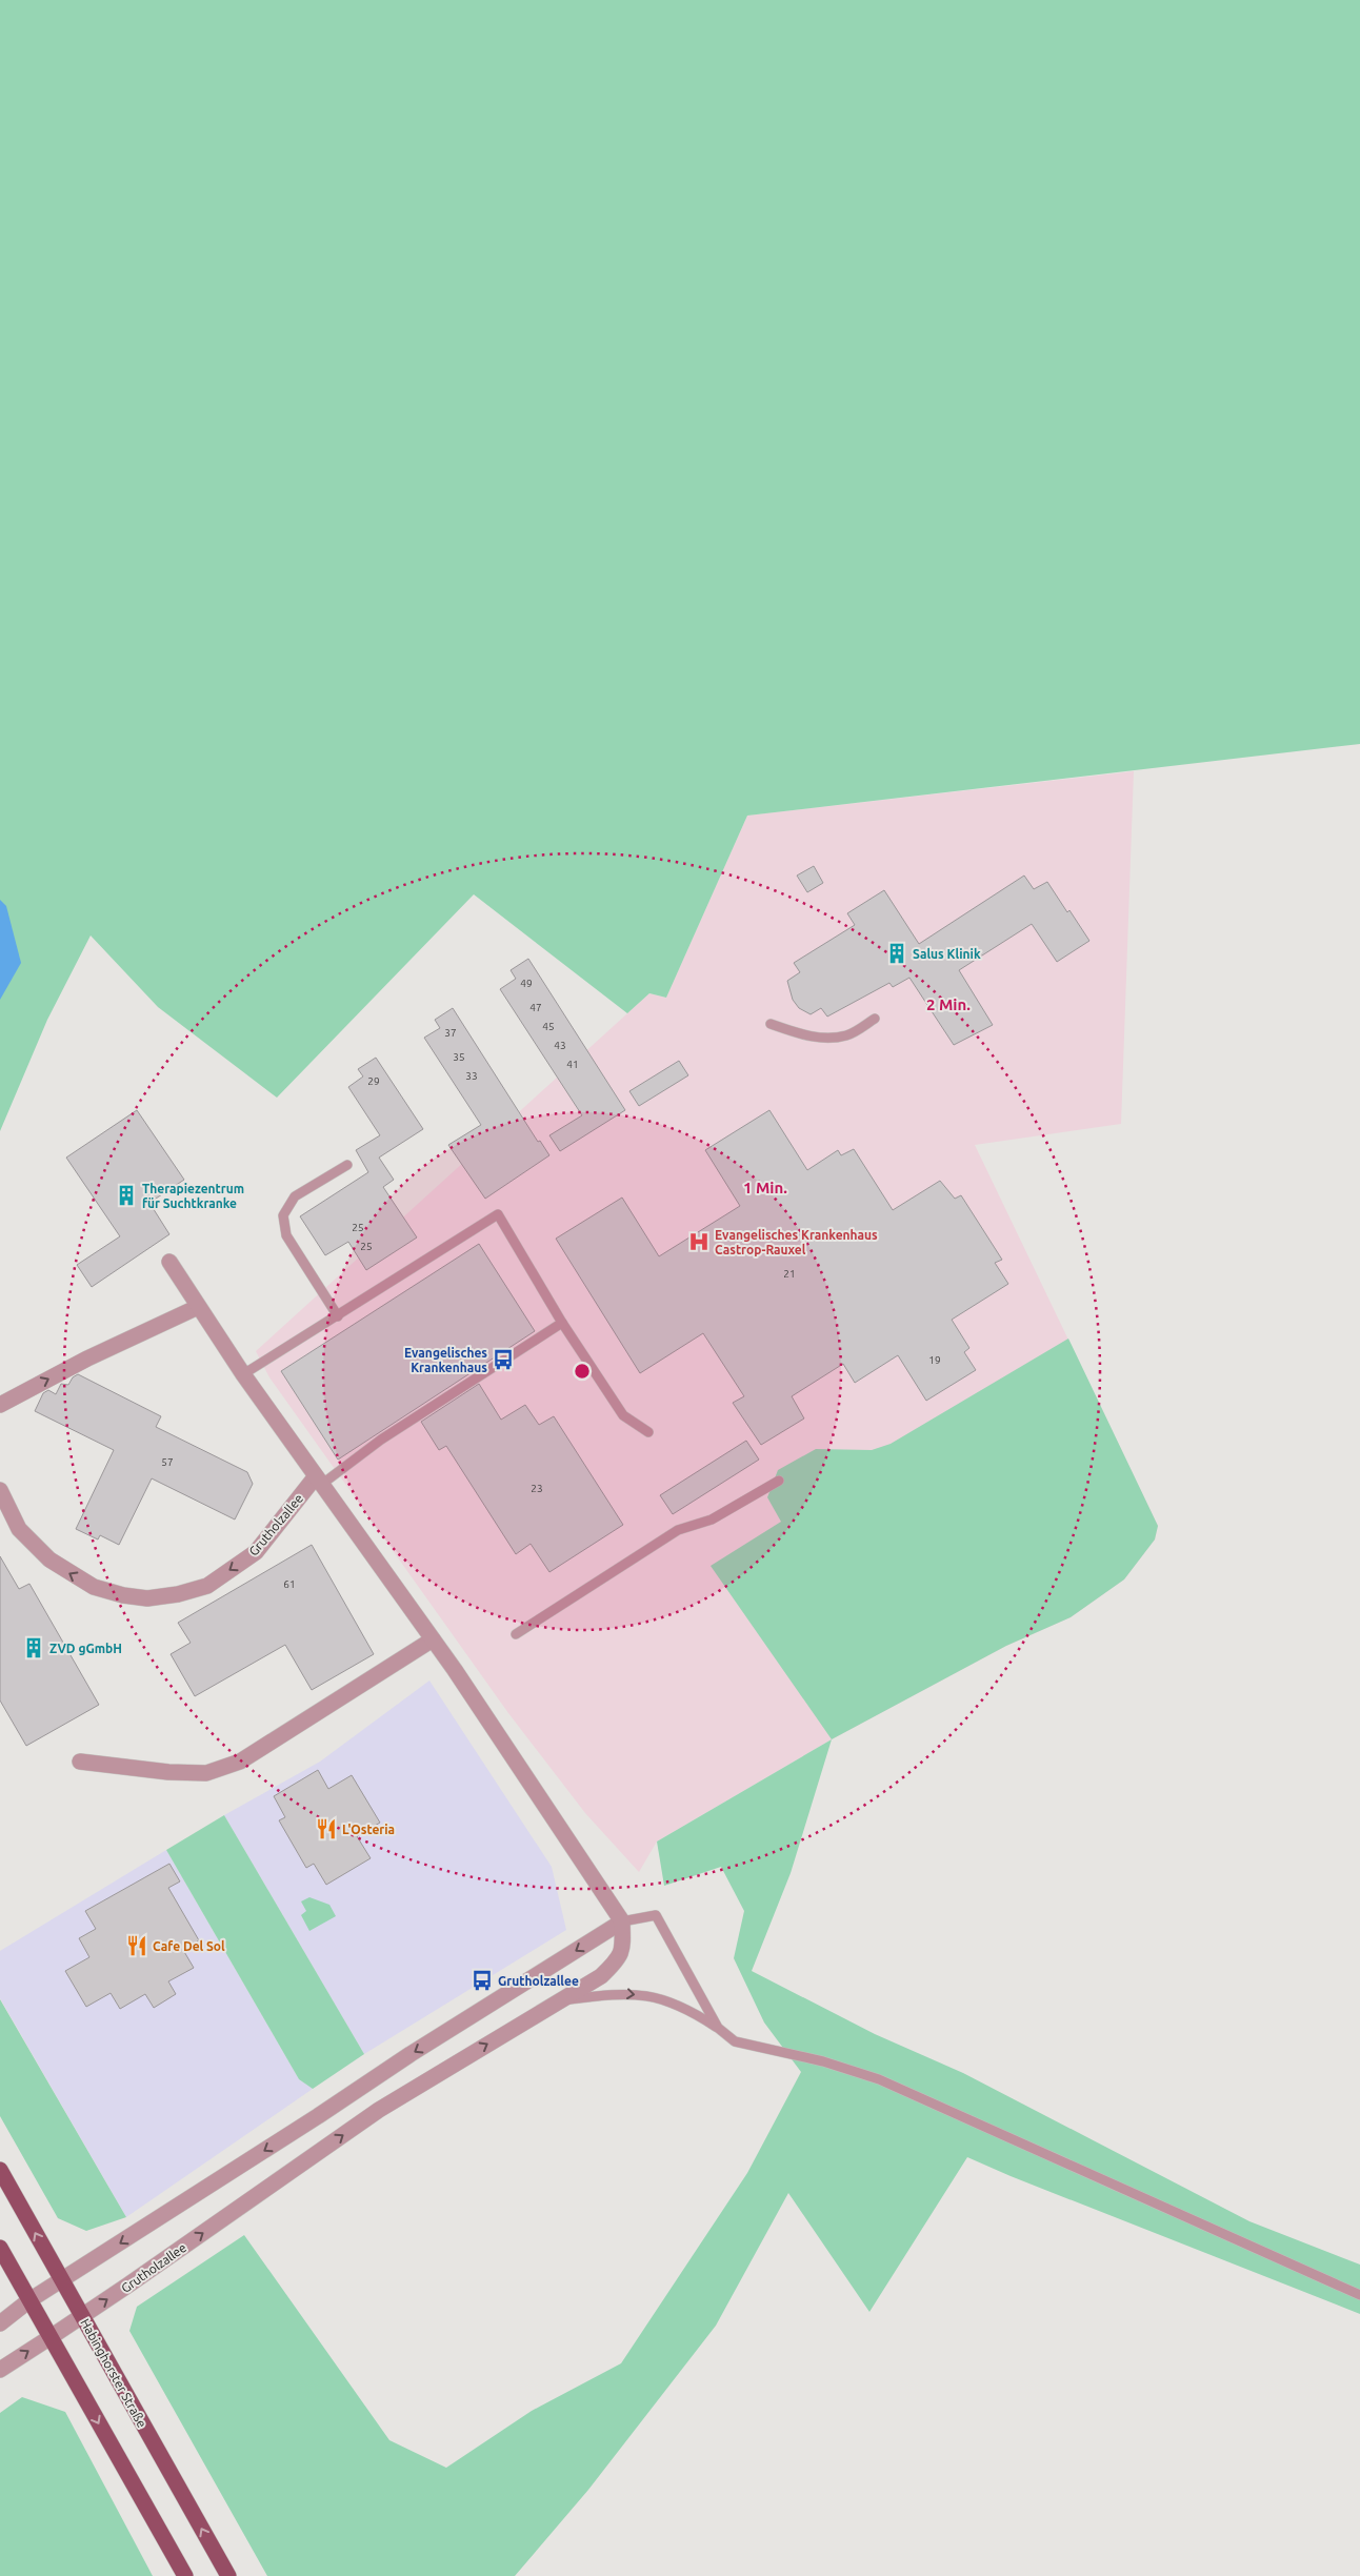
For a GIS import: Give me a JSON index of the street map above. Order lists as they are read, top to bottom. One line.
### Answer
{"streets":{"main road":["Habinghorster Straße"],"street":["Grutholzallee"]},"crossings":[["Grutholzallee","Habinghorster Straße"]],"places":{"building":["Salus Klinik","Therapiezentrum für Suchtkranke","ZVD gGmbH"],"hospital":["Evangelisches Krankenhaus Castrop-Rauxel"],"bus stop":["Evangelisches Krankenhaus","Grutholzallee"],"restaurant":["L'Osteria","Cafe Del Sol"]},"house_numbers":["49","47","45","37","43","35","41","33","29","25","25","21","19","57","23","61"],"rings":["2 Min.","1 Min."]}
